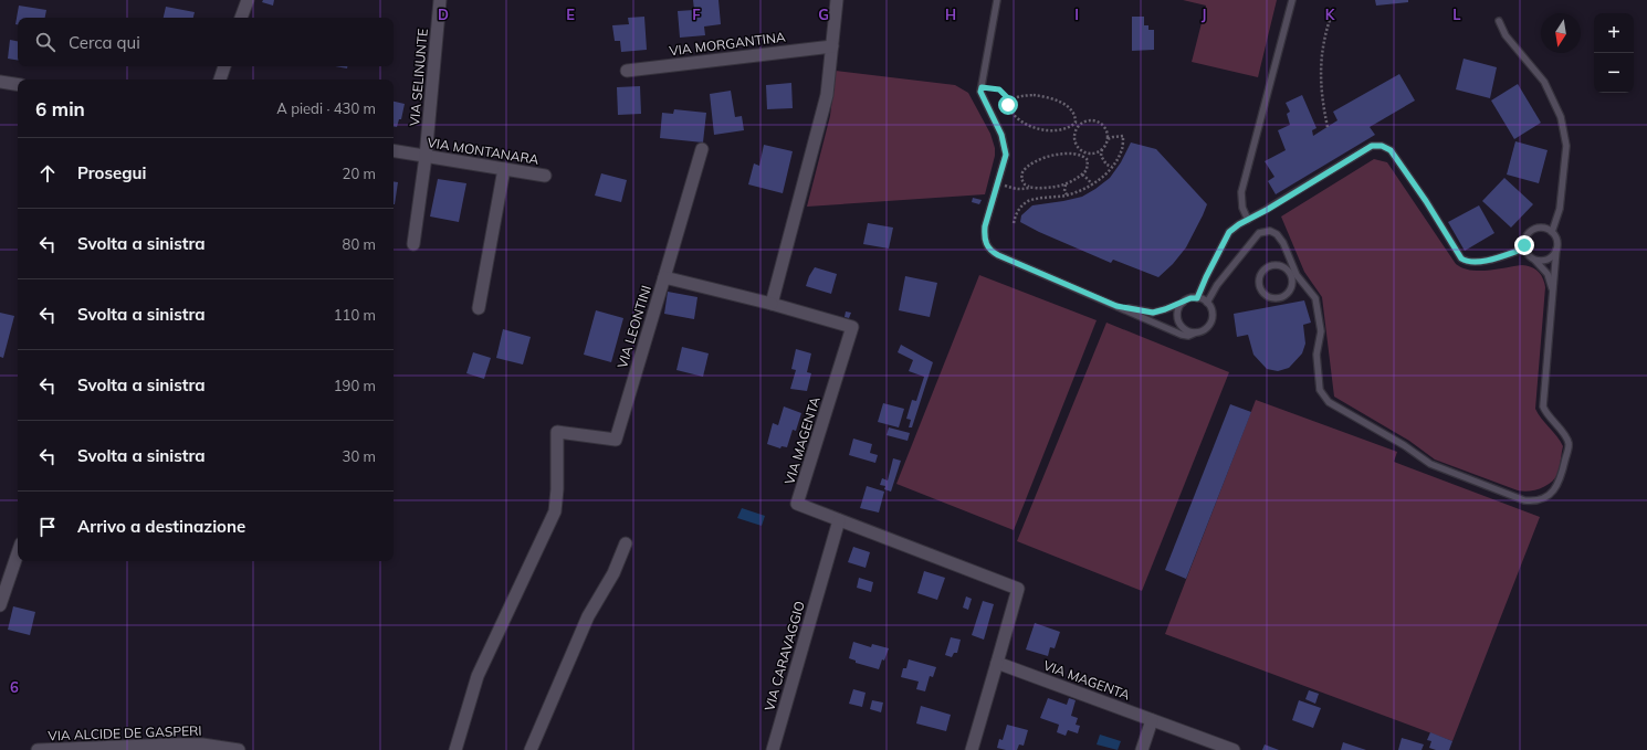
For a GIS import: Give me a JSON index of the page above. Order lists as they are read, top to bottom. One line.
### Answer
{"streets":{"street":["VIA MORGANTINA","VIA SELINUNTE","VIA MONTANARA","VIA LEONTINI","VIA MAGENTA","VIA CARAVAGGIO","VIA ALCIDE DE GASPERI"]},"crossings":[["VIA SELINUNTE","VIA MONTANARA"],["VIA LEONTINI","VIA MAGENTA"],["VIA MAGENTA","VIA CARAVAGGIO"]],"north":"bottom","page":{"map_buttons":["+","−"],"search":"Cerca qui","heading":["6 min","A piedi · 430 m"],"list":[["Prosegui","20 m"],["Svolta a sinistra","80 m"],["Svolta a sinistra","110 m"],["Svolta a sinistra","190 m"],["Svolta a sinistra","30 m"],"Arrivo a destinazione"]},"grid":{"columns":["D","E","F","G","H","I","J","K","L"],"rows":["6"]}}
